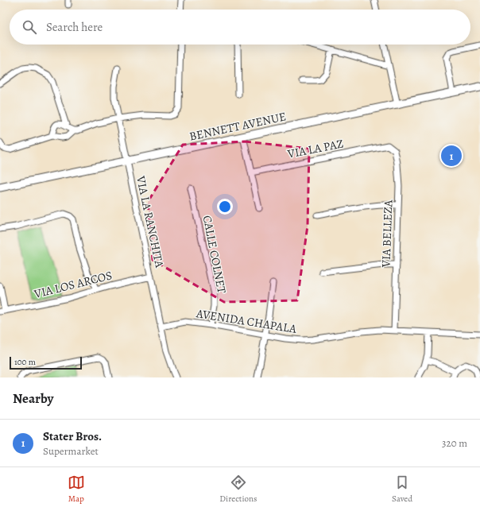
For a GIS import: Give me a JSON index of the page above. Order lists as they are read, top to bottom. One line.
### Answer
{"streets":{"street":["BENNETT AVENUE","VIA LA PAZ","VIA LA RANCHITA","VIA BELLEZA","CALLE COLNET","VIA LOS ARCOS","AVENIDA CHAPALA"]},"crossings":[["BENNETT AVENUE","VIA LA RANCHITA"],["VIA LA PAZ","VIA BELLEZA"],["VIA LA RANCHITA","VIA LOS ARCOS"],["VIA LA RANCHITA","AVENIDA CHAPALA"],["VIA BELLEZA","AVENIDA CHAPALA"],["CALLE COLNET","AVENIDA CHAPALA"]],"scale_bar":"100 m","page":{"search":"Search here","pins":"1","scale":"100 m","heading":"Nearby","list":[{"mark":"1","name":"Stater Bros.","note":"Supermarket","value":"320 m"}],"nav":["Map","Directions","Saved"]}}
